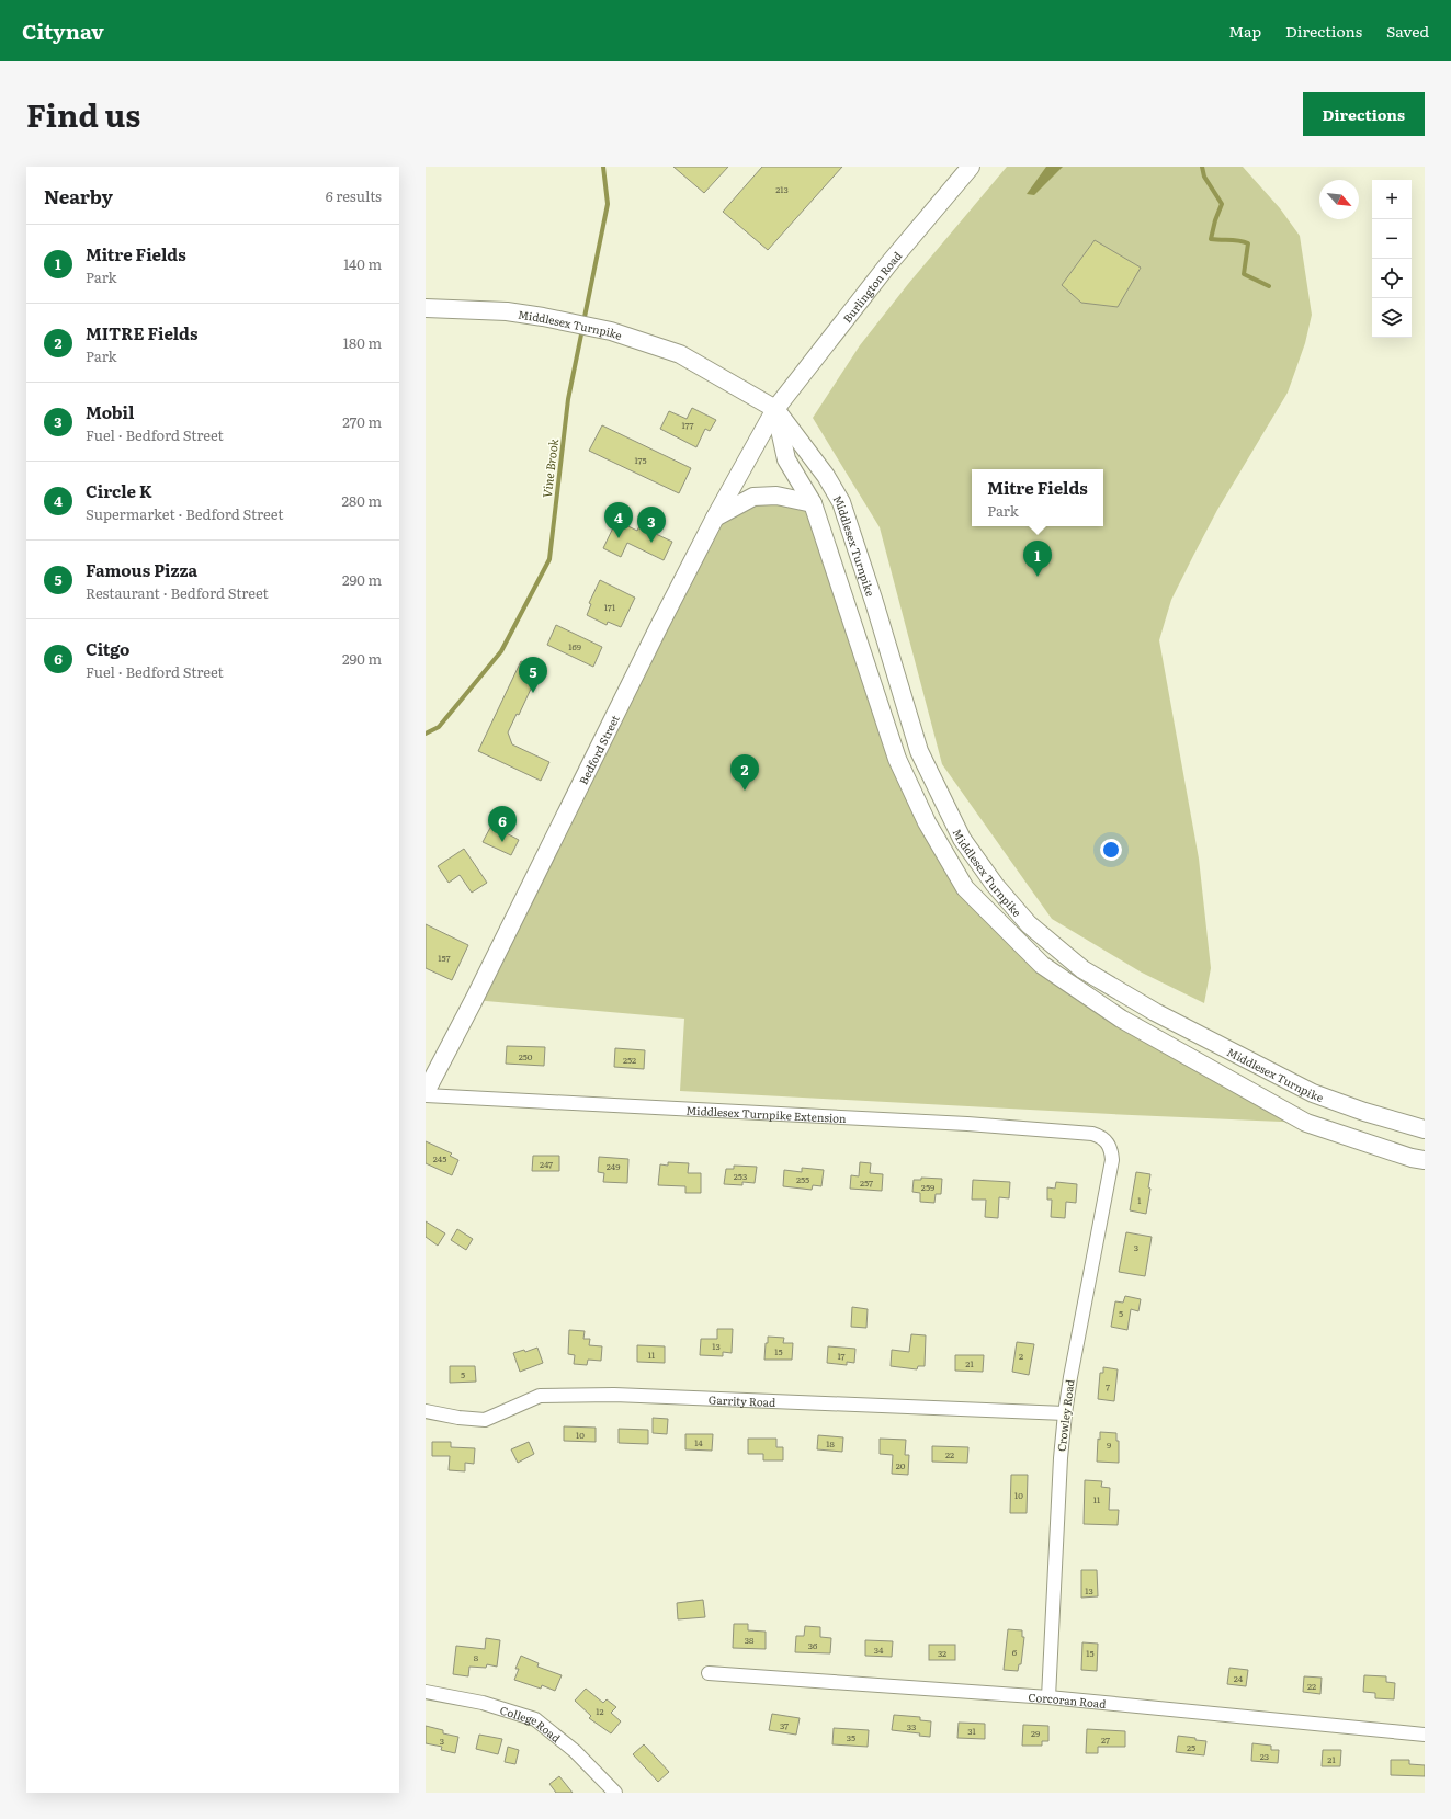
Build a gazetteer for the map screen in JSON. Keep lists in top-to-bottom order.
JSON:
{
  "streets": {
    "main road": ["Burlington Road", "Middlesex Turnpike", "Bedford Street"],
    "street": [
      "Middlesex Turnpike Extension",
      "Garrity Road",
      "Crowley Road",
      "Corcoran Road",
      "College Road"
    ]
  },
  "crossings": [
    ["Burlington Road", "Middlesex Turnpike"],
    ["Burlington Road", "Bedford Street"],
    ["Middlesex Turnpike", "Bedford Street"],
    ["Bedford Street", "Middlesex Turnpike Extension"],
    ["Middlesex Turnpike Extension", "Crowley Road"],
    ["Garrity Road", "Crowley Road"],
    ["Crowley Road", "Corcoran Road"]
  ],
  "water": ["Vine Brook"],
  "house_numbers": [
    "213",
    "177",
    "175",
    "171",
    "169",
    "157",
    "250",
    "252",
    "245",
    "247",
    "249",
    "253",
    "255",
    "257",
    "259",
    "1",
    "3",
    "5",
    "13",
    "15",
    "11",
    "17",
    "2",
    "21",
    "5",
    "7",
    "10",
    "14",
    "18",
    "9",
    "22",
    "20",
    "10",
    "11",
    "13",
    "38",
    "36",
    "34",
    "6",
    "32",
    "15",
    "8",
    "24",
    "22",
    "12",
    "37",
    "33",
    "31",
    "29",
    "35",
    "27",
    "3",
    "25",
    "23",
    "21"
  ],
  "north": "bottom right",
  "page": {
    "header": "Citynav",
    "nav": ["Map", "Directions", "Saved"],
    "title": "Find us",
    "buttons": "Directions",
    "heading": ["Nearby", "6 results"],
    "map_buttons": ["+", "−"],
    "list": [
      {
        "mark": "1",
        "name": "Mitre Fields",
        "note": "Park",
        "value": "140 m"
      },
      {
        "mark": "2",
        "name": "MITRE Fields",
        "note": "Park",
        "value": "180 m"
      },
      {
        "mark": "3",
        "name": "Mobil",
        "note": "Fuel · Bedford Street",
        "value": "270 m"
      },
      {
        "mark": "4",
        "name": "Circle K",
        "note": "Supermarket · Bedford Street",
        "value": "280 m"
      },
      {
        "mark": "5",
        "name": "Famous Pizza",
        "note": "Restaurant · Bedford Street",
        "value": "290 m"
      },
      {
        "mark": "6",
        "name": "Citgo",
        "note": "Fuel · Bedford Street",
        "value": "290 m"
      }
    ],
    "popup": ["Mitre Fields", "Park"],
    "pins": [
      "4",
      "3",
      "1",
      "5",
      "2",
      "6"
    ]
  }
}
